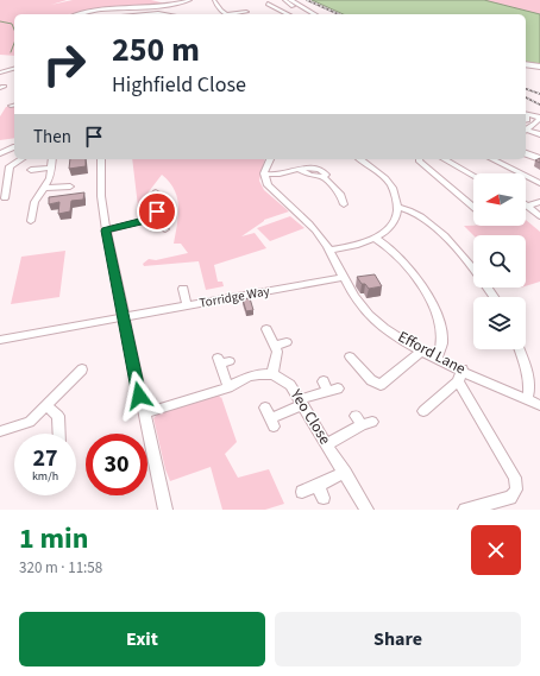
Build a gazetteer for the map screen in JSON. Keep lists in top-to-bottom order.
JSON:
{
  "streets": {
    "street": ["Torridge Way", "Efford Lane", "Yeo Close"]
  },
  "crossings": [
    ["Torridge Way", "Efford Lane"]
  ],
  "north": "left",
  "page": {
    "turn": ["250 m", "Highfield Close"],
    "then": "Then",
    "speed": "27 km/h",
    "limit": "30",
    "heading": ["1 min", "320 m · 11:58"],
    "buttons": ["Exit", "Share"]
  }
}
